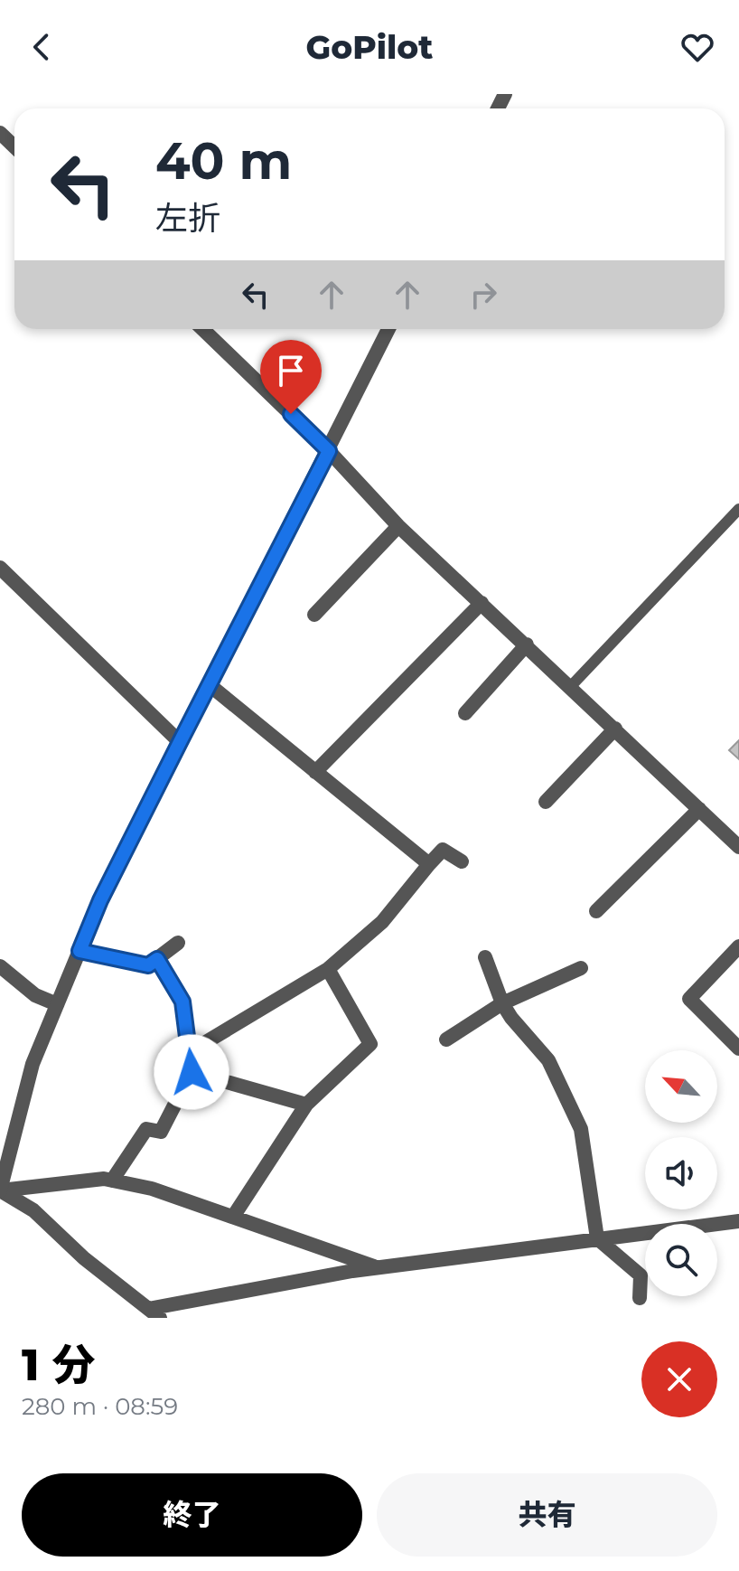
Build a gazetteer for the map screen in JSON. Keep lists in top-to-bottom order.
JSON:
{
  "north": "top left",
  "page": {
    "header": "GoPilot",
    "turn": ["40 m", "左折"],
    "heading": ["1 分", "280 m · 08:59"],
    "buttons": ["終了", "共有"]
  }
}
